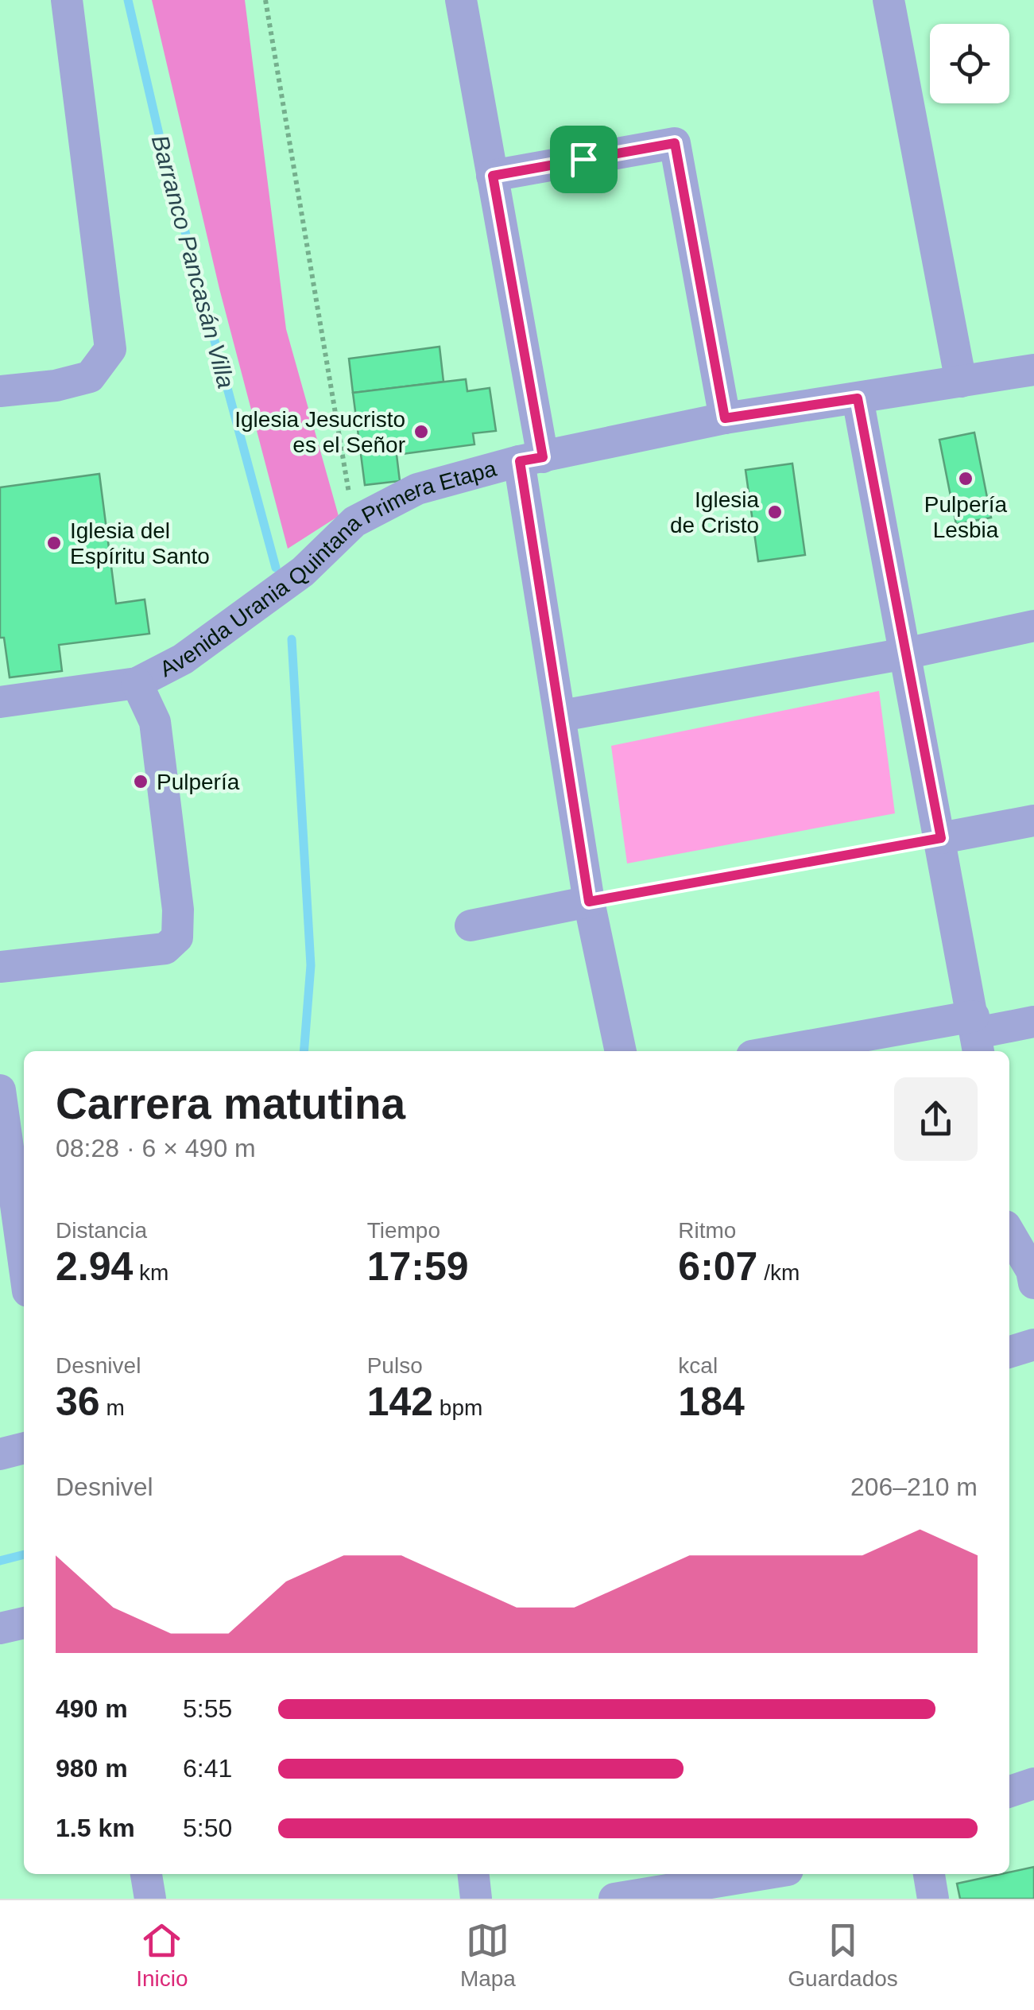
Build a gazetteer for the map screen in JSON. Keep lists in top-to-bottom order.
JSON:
{
  "streets": {
    "street": ["Avenida Urania Quintana Primera Etapa"]
  },
  "water": ["Barranco Pancasán Villa"],
  "places": [
    "Iglesia Jesucristo es el Señor",
    "Pulpería Lesbia",
    "Iglesia de Cristo",
    "Iglesia del Espíritu Santo",
    "Pulpería"
  ],
  "page": {
    "heading": ["Carrera matutina", "08:28 · 6 × 490 m"],
    "stats": [
      ["Distancia", "2.94 km"],
      ["Tiempo", "17:59"],
      ["Ritmo", "6:07 /km"],
      ["Desnivel", "36 m"],
      ["Pulso", "142 bpm"],
      ["kcal", "184"]
    ],
    "chart": ["Desnivel", "206–210 m"],
    "list": [
      {
        "name": "490 m",
        "note": "5:55"
      },
      {
        "name": "980 m",
        "note": "6:41"
      },
      {
        "name": "1.5 km",
        "note": "5:50"
      }
    ],
    "tabs": ["Inicio", "Mapa", "Guardados"]
  }
}
